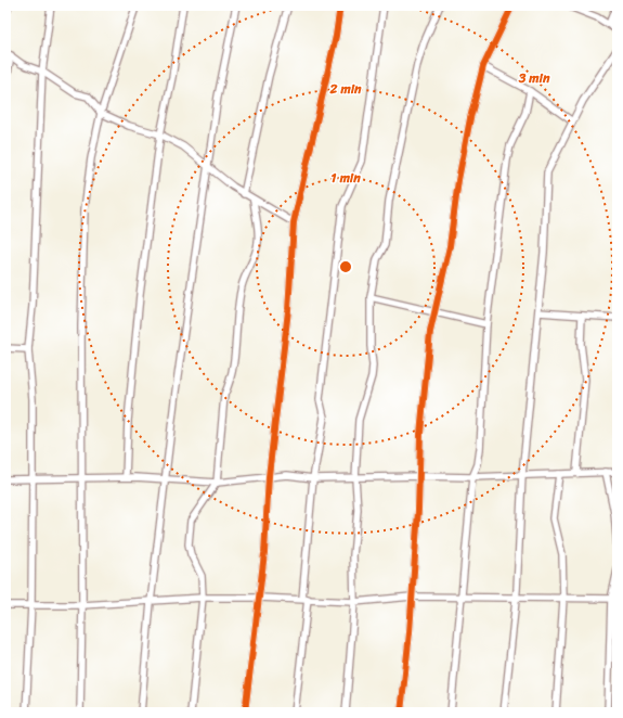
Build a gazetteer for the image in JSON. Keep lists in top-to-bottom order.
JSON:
{
  "rings": ["3 min", "2 min", "1 min"]
}
